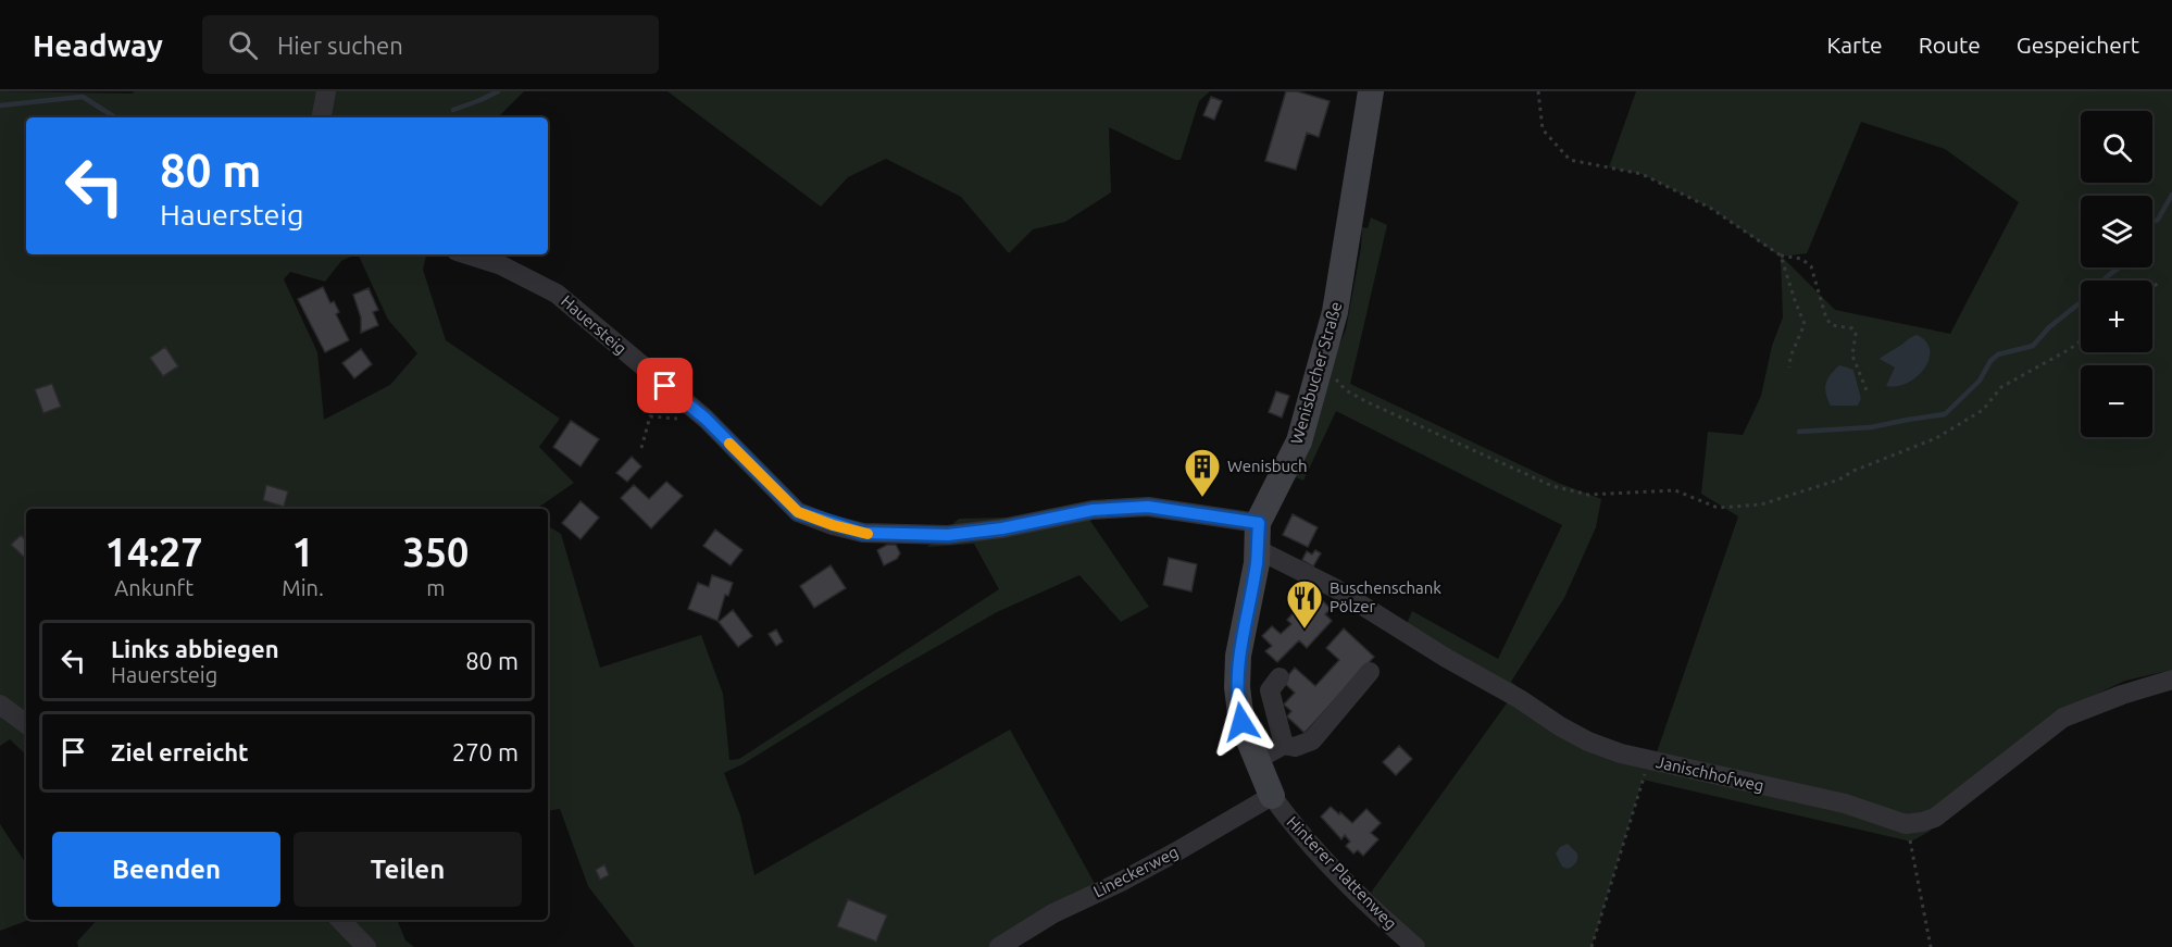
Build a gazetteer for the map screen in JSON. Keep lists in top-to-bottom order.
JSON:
{
  "streets": {
    "street": [
      "Hauersteig",
      "Wenisbucher Straße",
      "Janischhofweg",
      "Lineckerweg",
      "Hinterer Plattenweg"
    ]
  },
  "crossings": [
    ["Hauersteig", "Wenisbucher Straße"],
    ["Wenisbucher Straße", "Janischhofweg"],
    ["Wenisbucher Straße", "Lineckerweg"],
    ["Wenisbucher Straße", "Hinterer Plattenweg"],
    ["Lineckerweg", "Hinterer Plattenweg"]
  ],
  "places": {
    "building": ["Wenisbuch"],
    "restaurant": ["Buschenschank Pölzer"]
  },
  "page": {
    "header": "Headway",
    "search": "Hier suchen",
    "nav": ["Karte", "Route", "Gespeichert"],
    "map_buttons": ["+", "−"],
    "turn": ["80 m", "Hauersteig"],
    "eta": [
      "14:27",
      "Ankunft",
      "1",
      "Min.",
      "350",
      "m"
    ],
    "list": [
      {
        "name": "Links abbiegen",
        "note": "Hauersteig",
        "value": "80 m"
      },
      {
        "name": "Ziel erreicht",
        "value": "270 m"
      }
    ],
    "buttons": ["Beenden", "Teilen"]
  }
}
